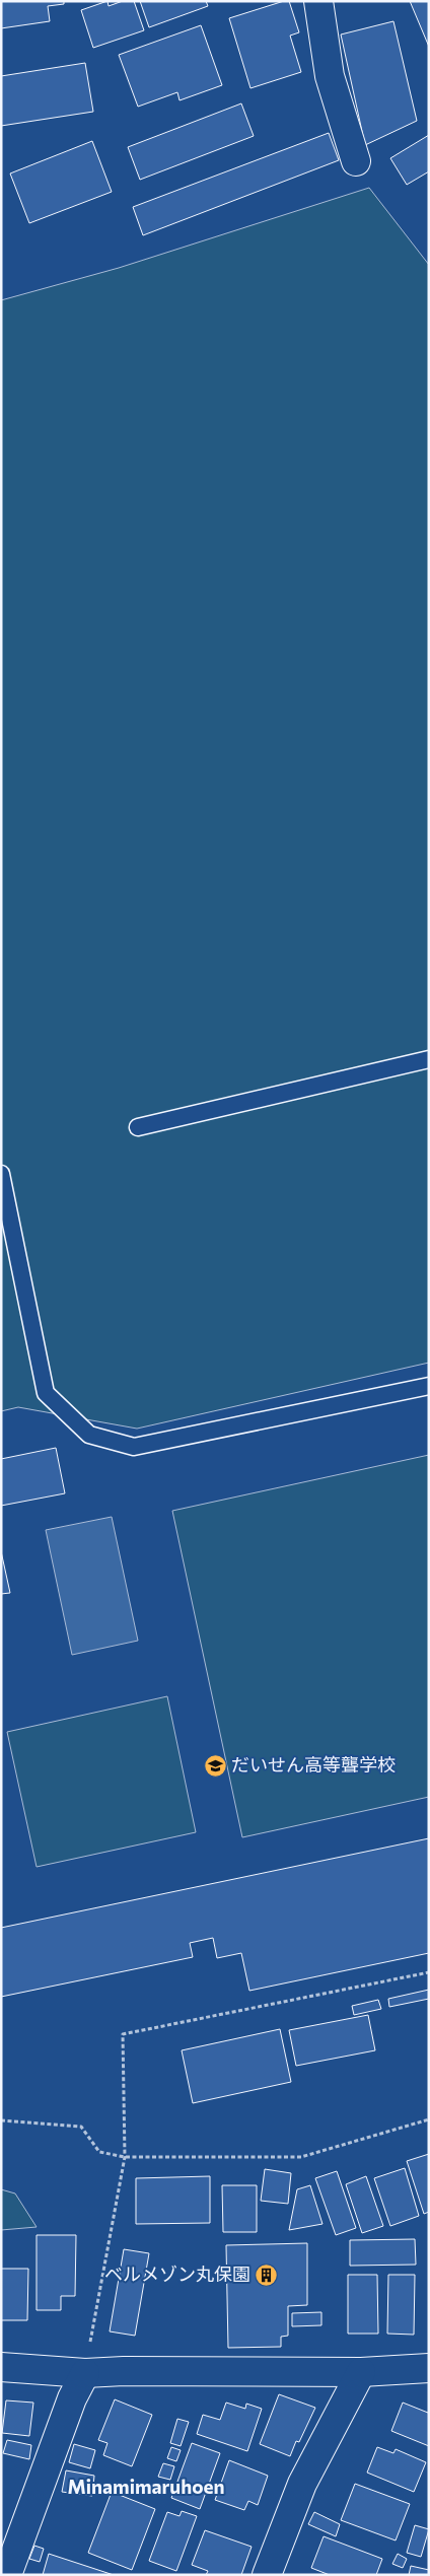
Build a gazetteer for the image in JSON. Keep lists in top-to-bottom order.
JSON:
{
  "districts": ["Minamimaruhoen"],
  "places": {
    "school or university": ["だいせん高等聾学校"],
    "building": ["ベルメゾン丸保園"]
  }
}
